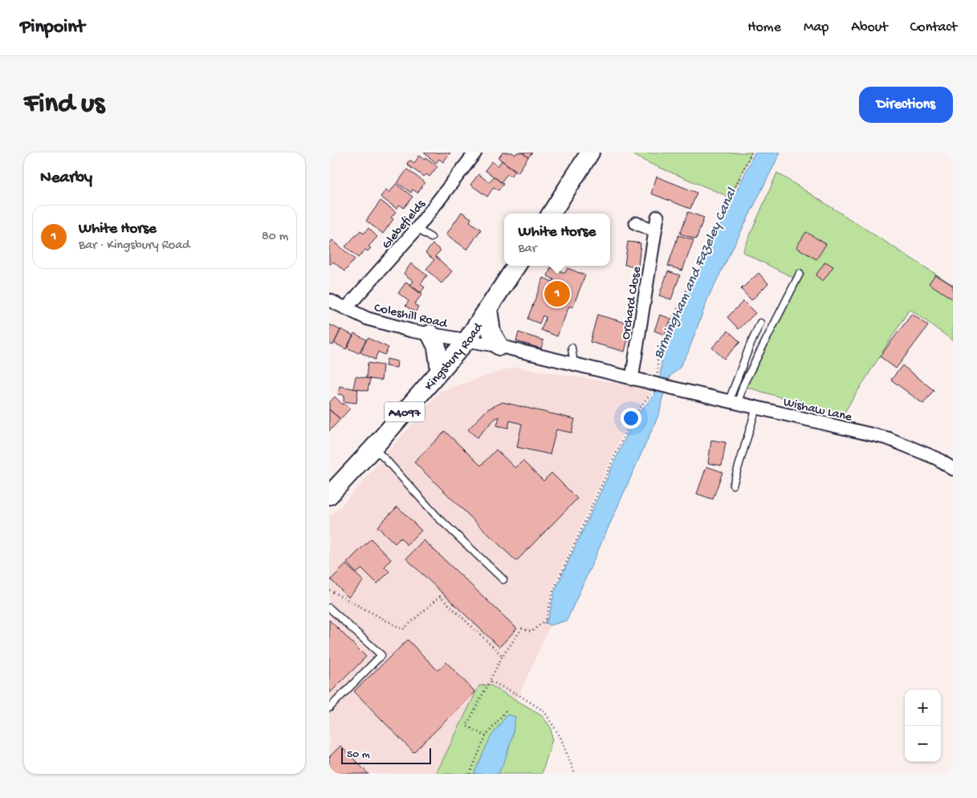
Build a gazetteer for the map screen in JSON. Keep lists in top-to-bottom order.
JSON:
{
  "streets": {
    "main road": ["Kingsbury Road", "A4097"],
    "street": [
      "Glebefields",
      "Orchard Close",
      "Coleshill Road",
      "Wishaw Lane"
    ]
  },
  "crossings": [
    ["Glebefields", "Coleshill Road"],
    ["Orchard Close", "Wishaw Lane"],
    ["Coleshill Road", "Kingsbury Road"]
  ],
  "water": ["Birmingham and Fazeley Canal"],
  "scale_bar": "50 m",
  "page": {
    "header": "Pinpoint",
    "nav": [
      "Home",
      "Map",
      "About",
      "Contact"
    ],
    "buttons": "Directions",
    "title": "Find us",
    "heading": "Nearby",
    "list": [
      {
        "mark": "1",
        "name": "White Horse",
        "note": "Bar · Kingsbury Road",
        "value": "80 m"
      }
    ],
    "popup": ["White Horse", "Bar"],
    "pins": "1",
    "map_buttons": ["+", "−"],
    "scale": "50 m"
  }
}
